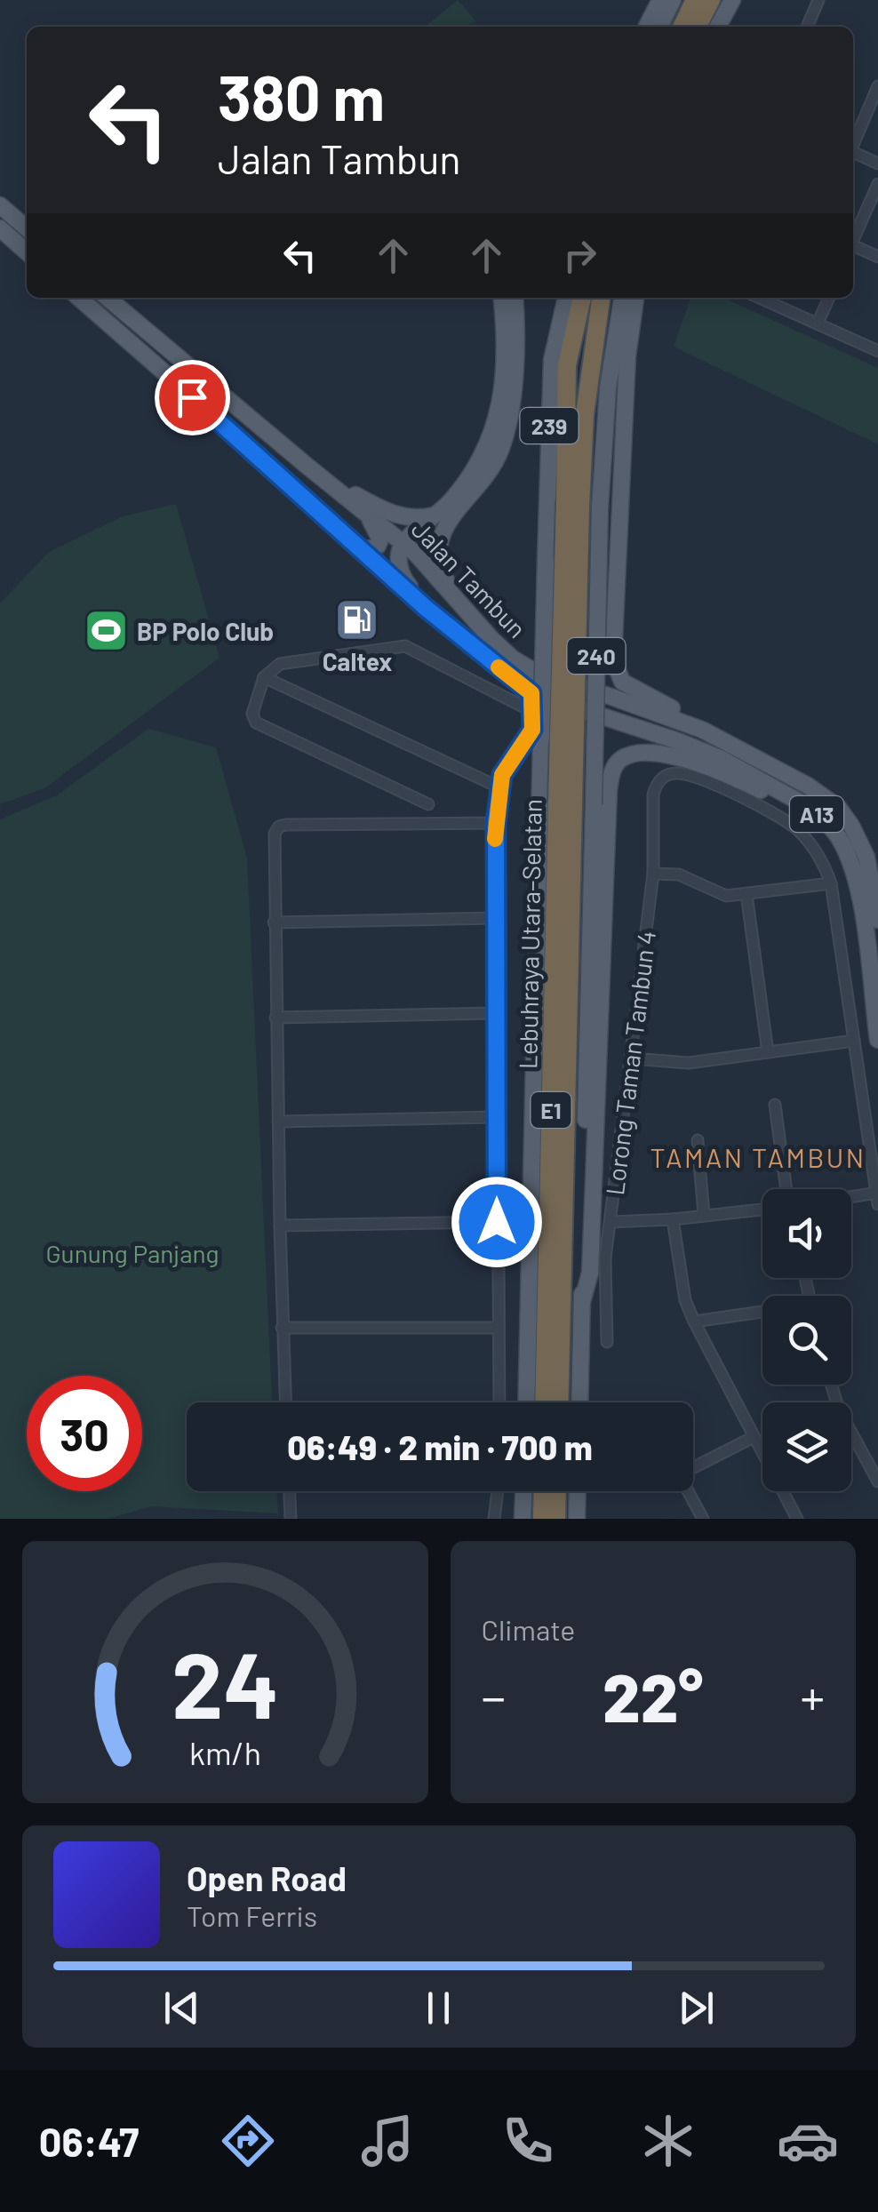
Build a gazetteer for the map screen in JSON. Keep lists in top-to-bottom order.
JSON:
{
  "streets": {
    "highway": ["Lebuhraya Utara–Selatan", "E1"],
    "main road": [
      "239",
      "Jalan Tambun",
      "240",
      "A13"
    ],
    "street": ["Lorong Taman Tambun 4"]
  },
  "districts": ["TAMAN TAMBUN"],
  "parks": ["Gunung Panjang"],
  "places": {
    "fuel station": ["Caltex"],
    "sports": ["BP Polo Club"]
  },
  "page": {
    "turn": ["380 m", "Jalan Tambun"],
    "limit": "30",
    "trip": "06:49 · 2 min · 700 m",
    "tile": "Climate",
    "heat": ["−", "22°", "+"],
    "song": ["Open Road", "Tom Ferris"],
    "tabs": "06:47",
    "gauge": ["24", "km/h"]
  }
}
